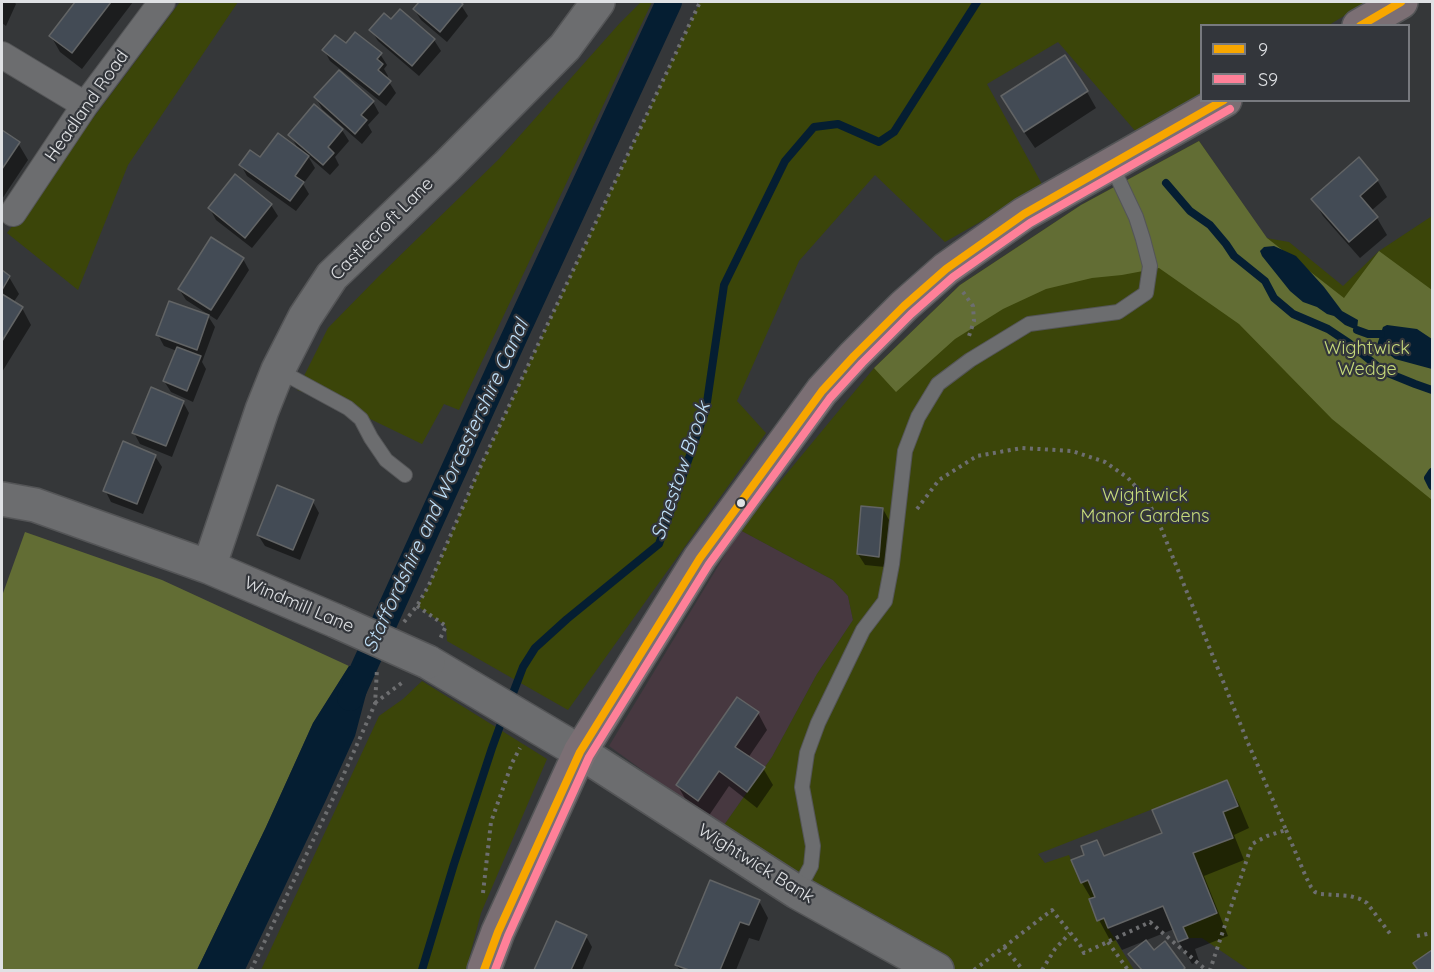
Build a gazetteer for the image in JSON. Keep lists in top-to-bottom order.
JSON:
{
  "streets": {
    "street": [
      "Headland Road",
      "Castlecroft Lane",
      "Windmill Lane",
      "Wightwick Bank"
    ]
  },
  "crossings": [
    ["Castlecroft Lane", "Windmill Lane"],
    ["Windmill Lane", "Wightwick Bank"]
  ],
  "water": ["Smestow Brook", "Staffordshire and Worcestershire Canal"],
  "parks": ["Wightwick Wedge", "Wightwick Manor Gardens"],
  "lines": ["transit line 9", "transit line S9"],
  "legend": ["9", "S9"]
}
